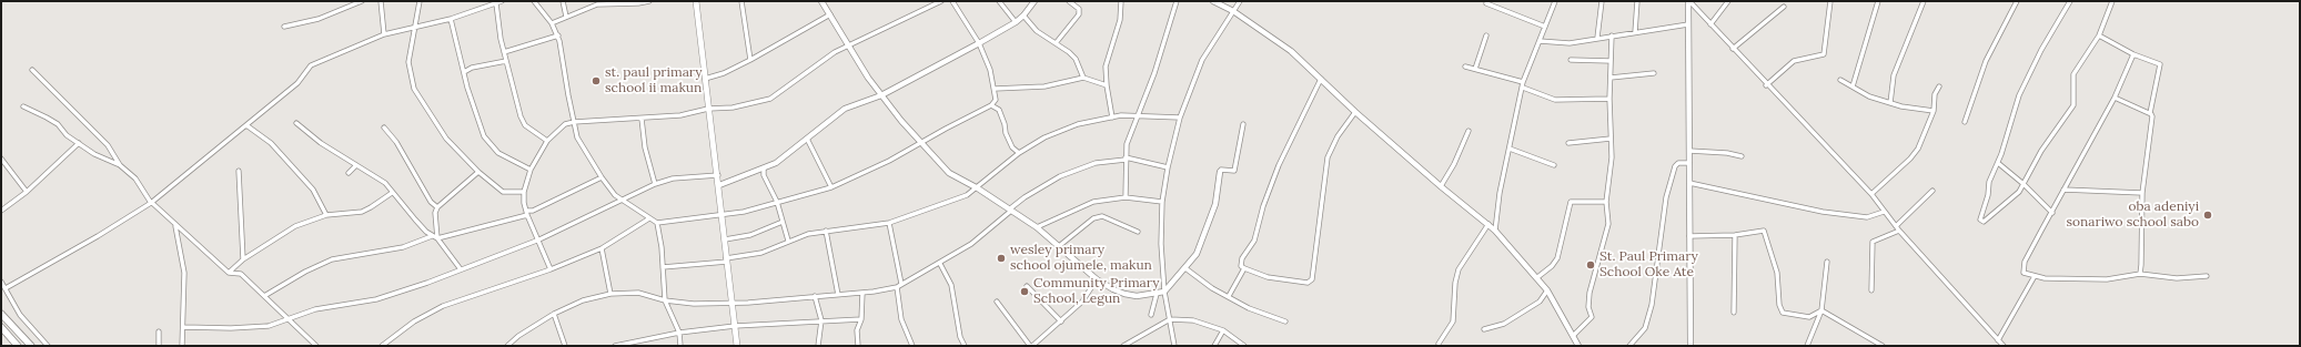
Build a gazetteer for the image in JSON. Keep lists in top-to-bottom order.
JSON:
{
  "places": [
    "st. paul primary school ii makun",
    "oba adeniyi sonariwo school sabo",
    "wesley primary school ojumele, makun",
    "St. Paul Primary School Oke Ate",
    "Community Primary School, Legun"
  ]
}
